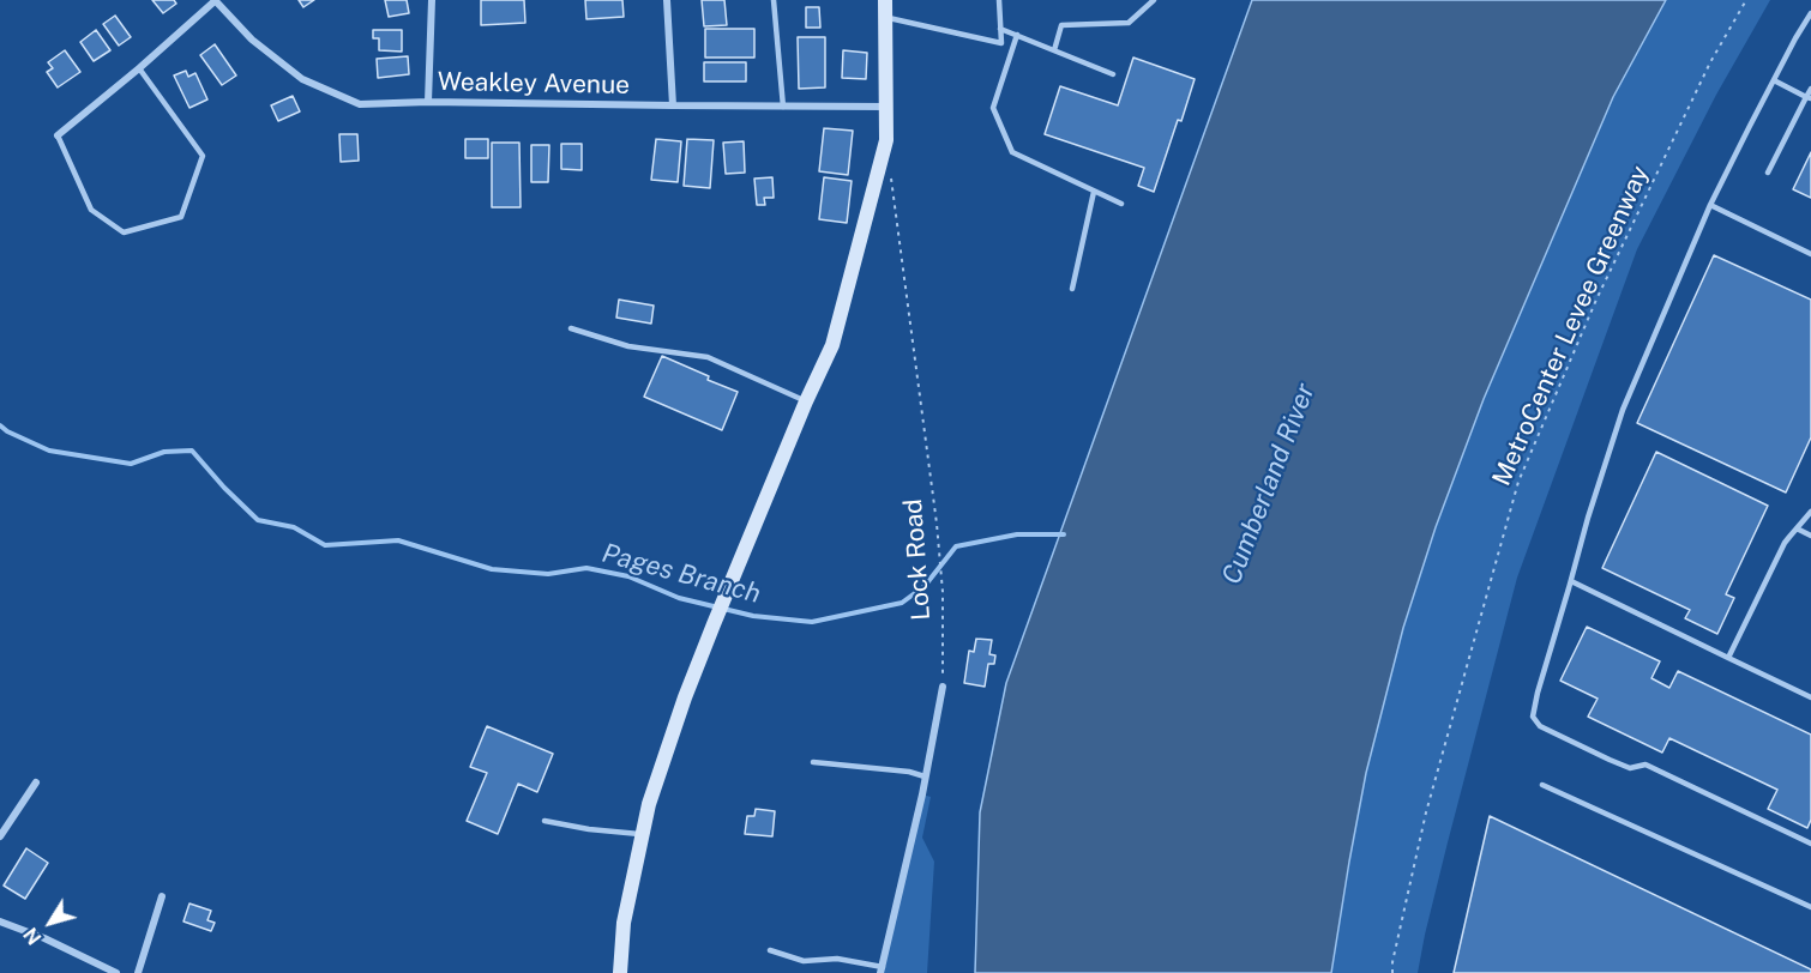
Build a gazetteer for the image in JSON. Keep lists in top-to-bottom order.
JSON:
{
  "streets": {
    "street": ["Weakley Avenue"],
    "path": ["MetroCenter Levee Greenway", "Lock Road"]
  },
  "water": ["Cumberland River", "Pages Branch"],
  "north": "bottom left"
}
